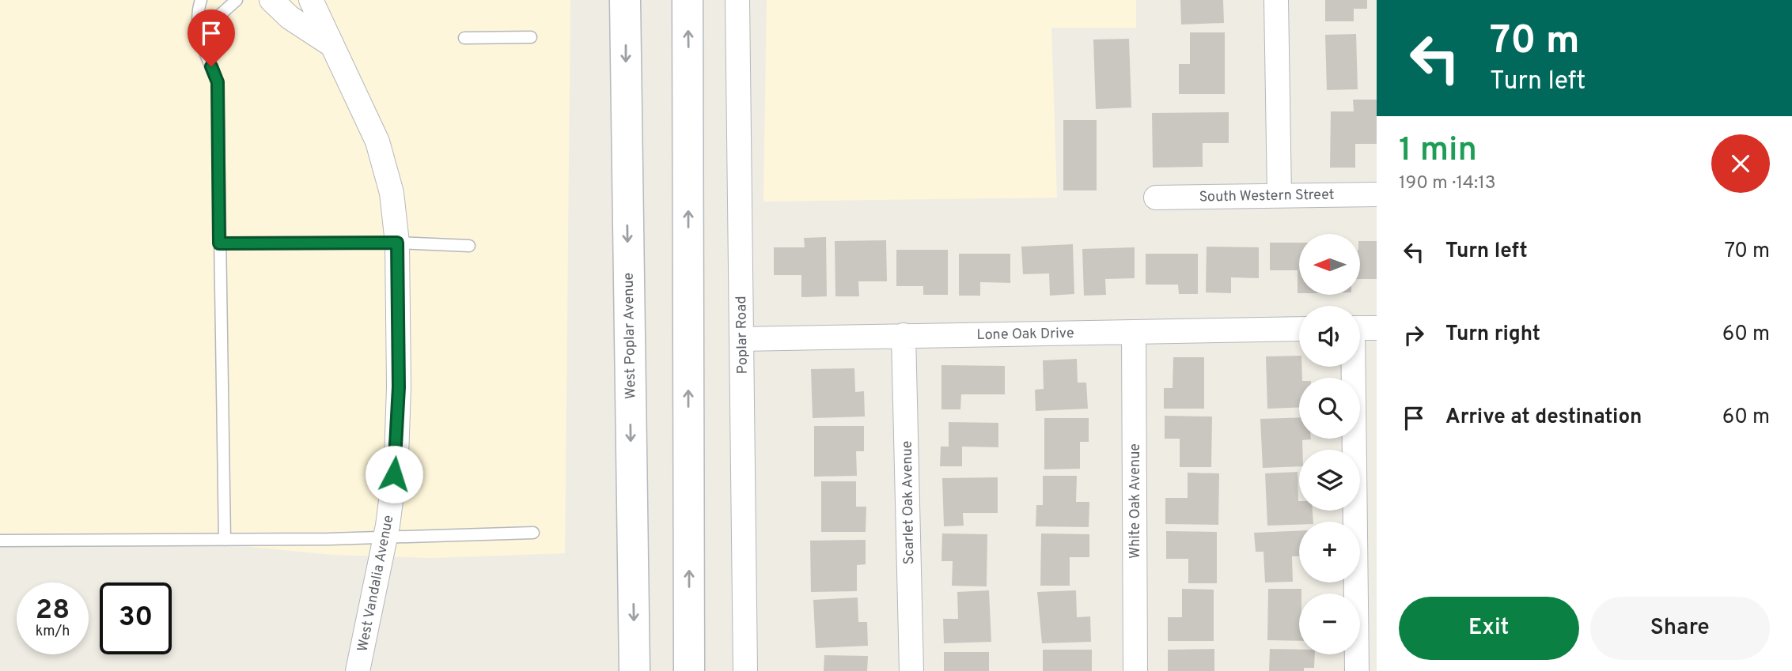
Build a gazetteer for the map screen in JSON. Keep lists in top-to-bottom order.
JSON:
{
  "streets": {
    "main road": ["West Poplar Avenue"],
    "street": [
      "South Western Street",
      "Lone Oak Drive",
      "Poplar Road",
      "White Oak Avenue",
      "Scarlet Oak Avenue",
      "West Vandalia Avenue"
    ]
  },
  "crossings": [
    ["Lone Oak Drive", "Poplar Road"],
    ["Lone Oak Drive", "White Oak Avenue"],
    ["Lone Oak Drive", "Scarlet Oak Avenue"]
  ],
  "north": "left",
  "page": {
    "turn": ["70 m", "Turn left"],
    "heading": ["1 min", "190 m · 14:13"],
    "list": [
      {
        "name": "Turn left",
        "value": "70 m"
      },
      {
        "name": "Turn right",
        "value": "60 m"
      },
      {
        "name": "Arrive at destination",
        "value": "60 m"
      }
    ],
    "map_buttons": ["+", "−"],
    "speed": "28 km/h",
    "limit": "30",
    "buttons": ["Exit", "Share"]
  }
}
